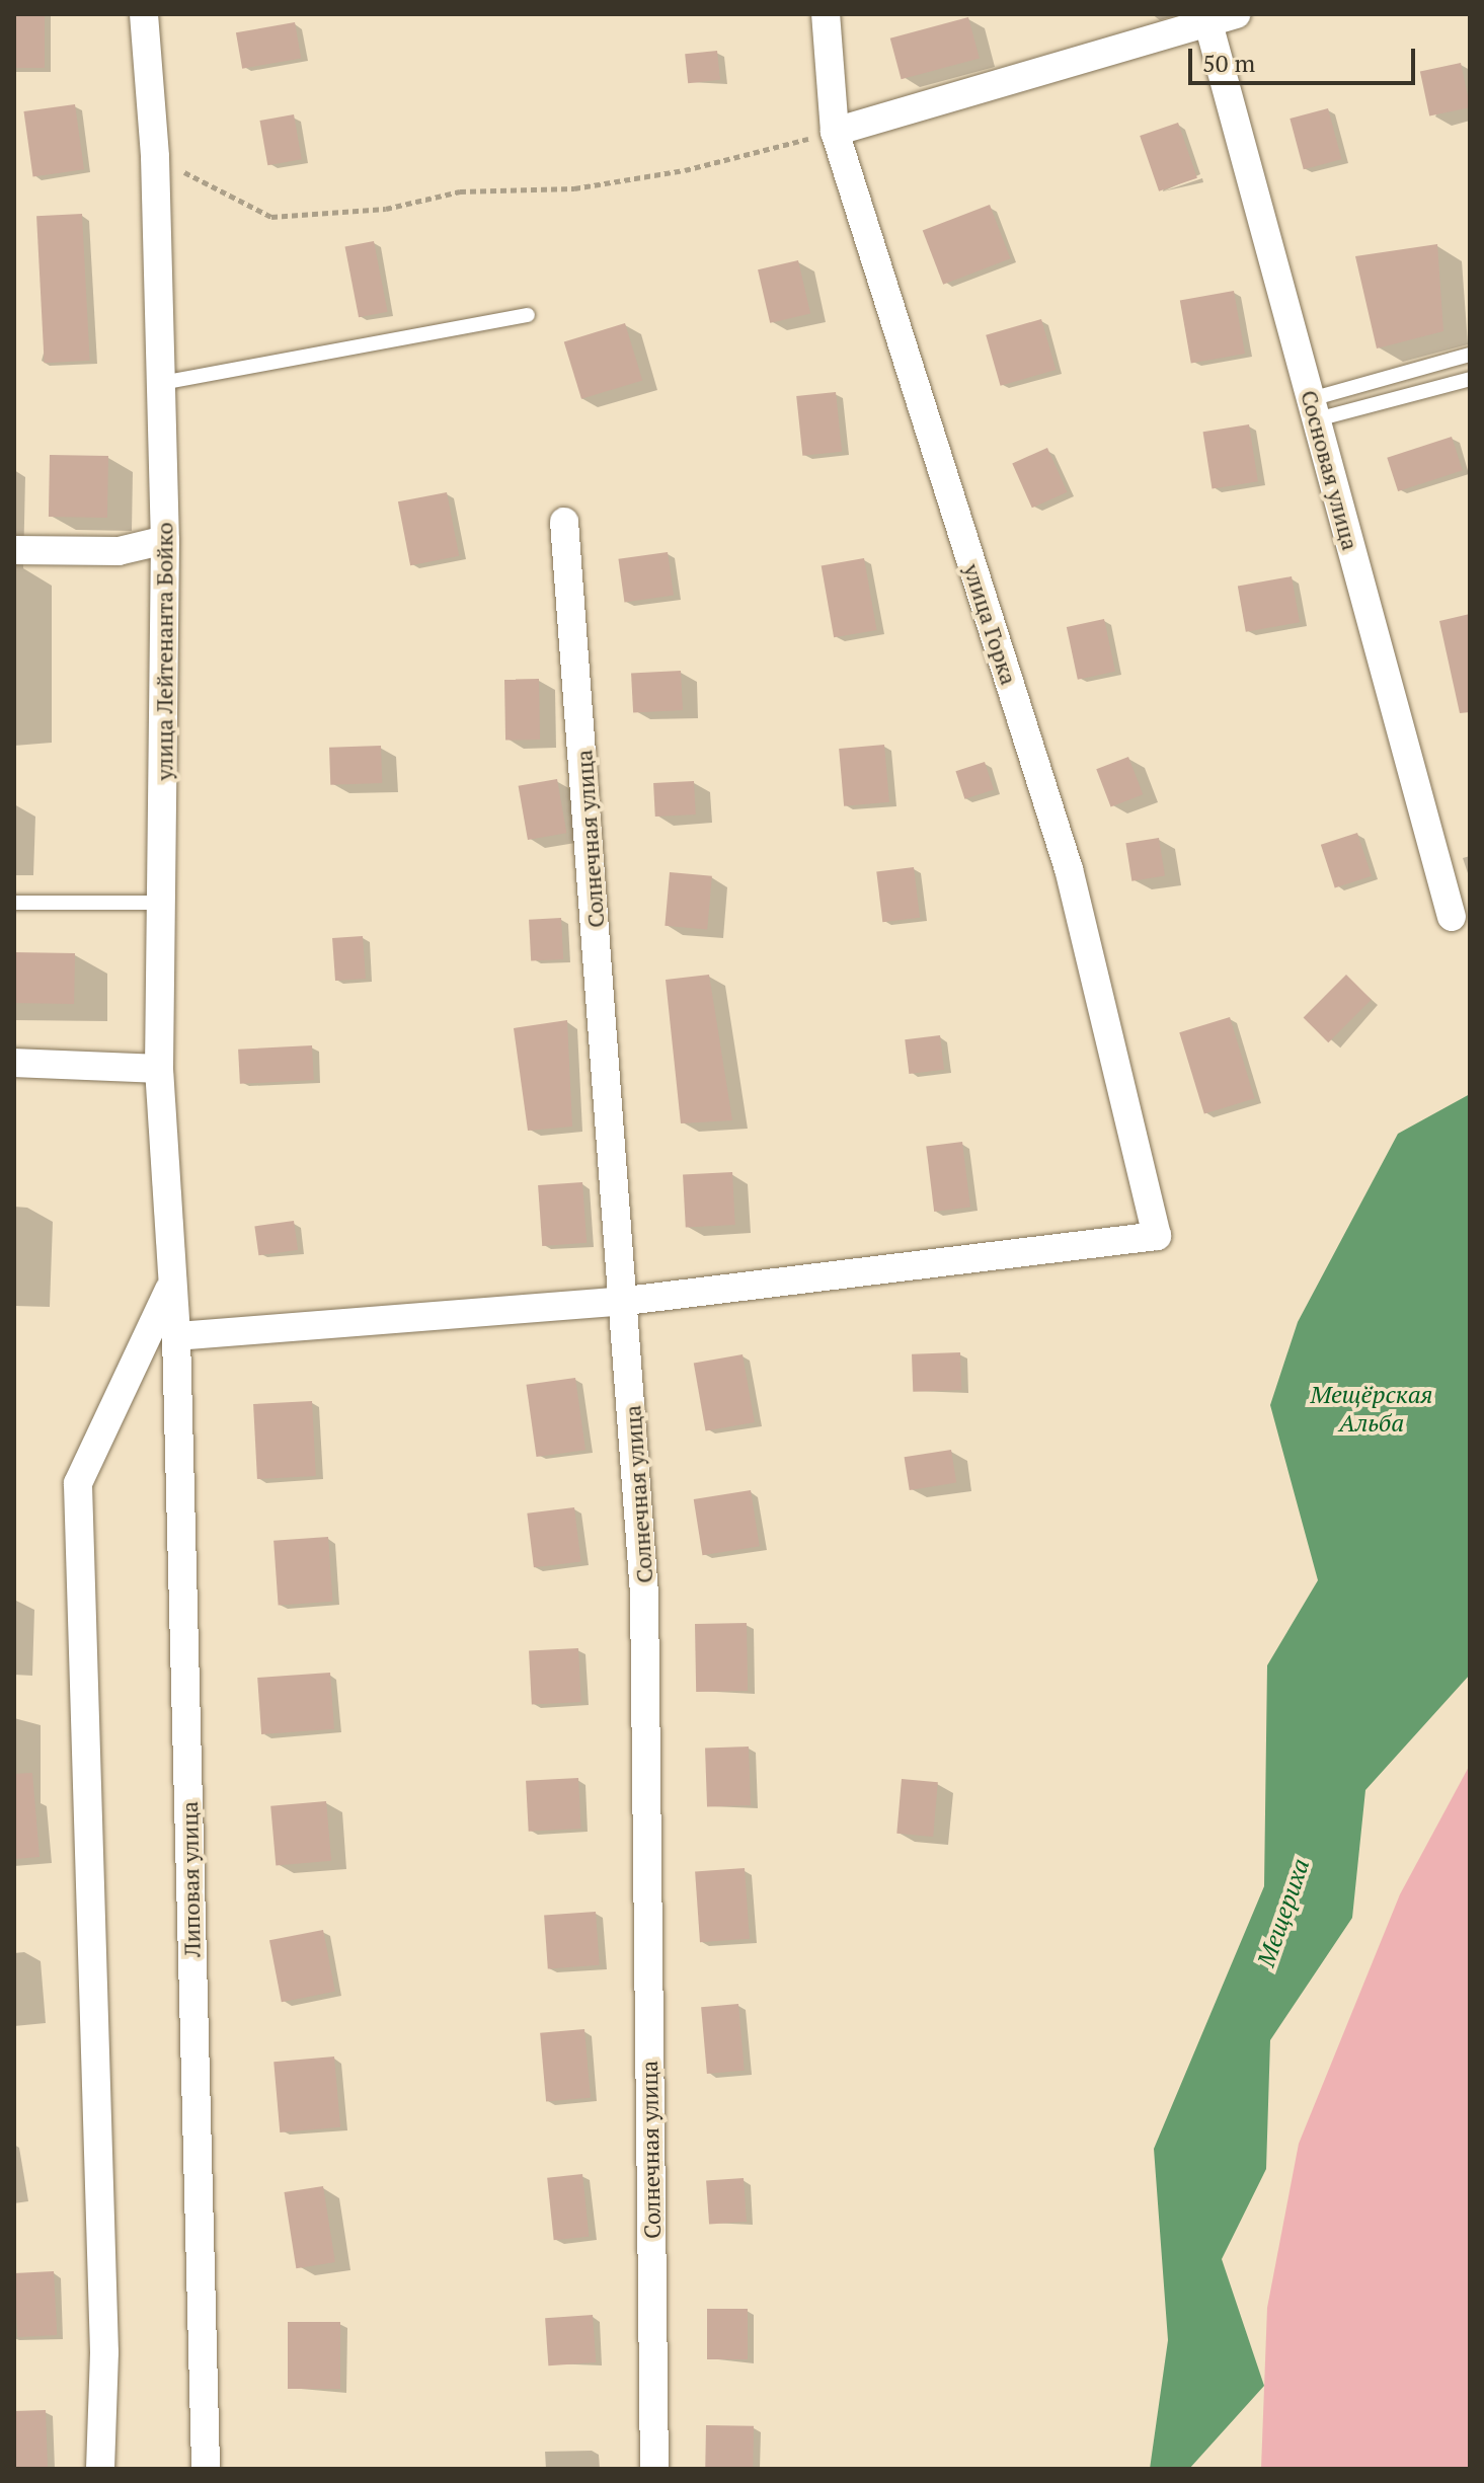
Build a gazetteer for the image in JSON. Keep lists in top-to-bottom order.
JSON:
{
  "streets": {
    "street": [
      "Сосновая улица",
      "улица Горка",
      "улица Лейтенанта Бойко",
      "Солнечная улица",
      "Липовая улица"
    ]
  },
  "crossings": [
    ["улица Горка", "Солнечная улица"],
    ["улица Лейтенанта Бойко", "Липовая улица"]
  ],
  "water": ["Мещёрская Альба", "Мещериха"],
  "scale_bar": "50 m"
}
